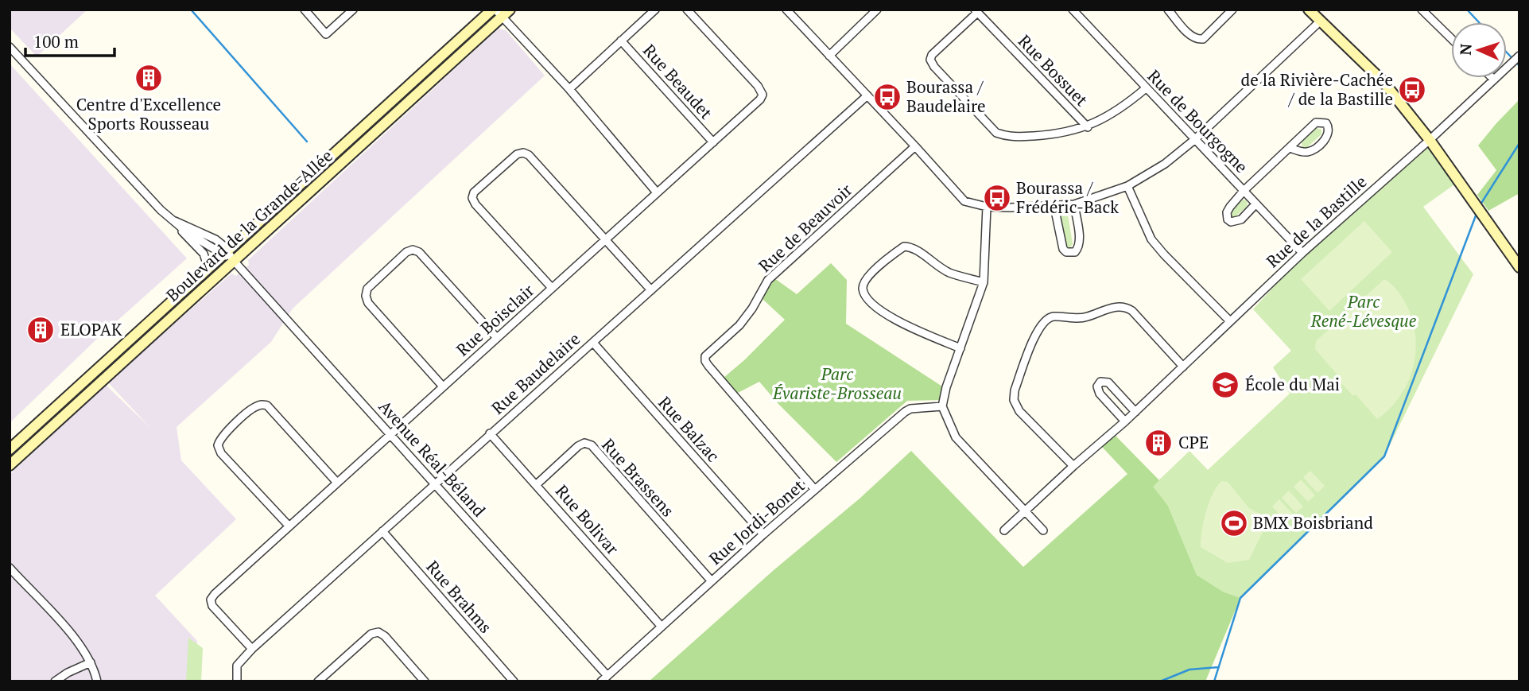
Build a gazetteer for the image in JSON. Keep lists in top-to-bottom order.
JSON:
{
  "streets": {
    "street": [
      "Rue Bossuet",
      "Rue Beaudet",
      "Rue de Bourgogne",
      "Rue de la Bastille",
      "Boulevard de la Grande-Allée",
      "Rue de Beauvoir",
      "Rue Boisclair",
      "Rue Baudelaire",
      "Rue Balzac",
      "Avenue Réal-Béland",
      "Rue Brassens",
      "Rue Bolivar",
      "Rue Jordi-Bonet",
      "Rue Brahms"
    ]
  },
  "crossings": [
    ["Rue Beaudet", "Rue Boisclair"],
    ["Rue de Bourgogne", "Rue de la Bastille"],
    ["Boulevard de la Grande-Allée", "Avenue Réal-Béland"],
    ["Rue de Beauvoir", "Rue Jordi-Bonet"],
    ["Rue Boisclair", "Rue Baudelaire"],
    ["Rue Boisclair", "Avenue Réal-Béland"],
    ["Rue Baudelaire", "Rue Balzac"],
    ["Rue Baudelaire", "Avenue Réal-Béland"],
    ["Rue Baudelaire", "Rue Bolivar"],
    ["Rue Baudelaire", "Rue Brahms"],
    ["Rue Balzac", "Rue Jordi-Bonet"],
    ["Avenue Réal-Béland", "Rue Jordi-Bonet"],
    ["Rue Brassens", "Rue Bolivar"],
    ["Rue Brassens", "Rue Jordi-Bonet"],
    ["Rue Bolivar", "Rue Jordi-Bonet"]
  ],
  "parks": ["Parc René-Lévesque", "Parc Évariste-Brosseau"],
  "places": {
    "building": ["Centre d'Excellence Sports Rousseau", "ELOPAK", "CPE"],
    "bus stop": ["de la Rivière-Cachée / de la Bastille", "Bourassa / Baudelaire", "Bourassa / Frédéric-Back"],
    "school or university": ["École du Mai"],
    "sports": ["BMX Boisbriand"]
  },
  "scale_bar": "100 m",
  "north": "left"
}
